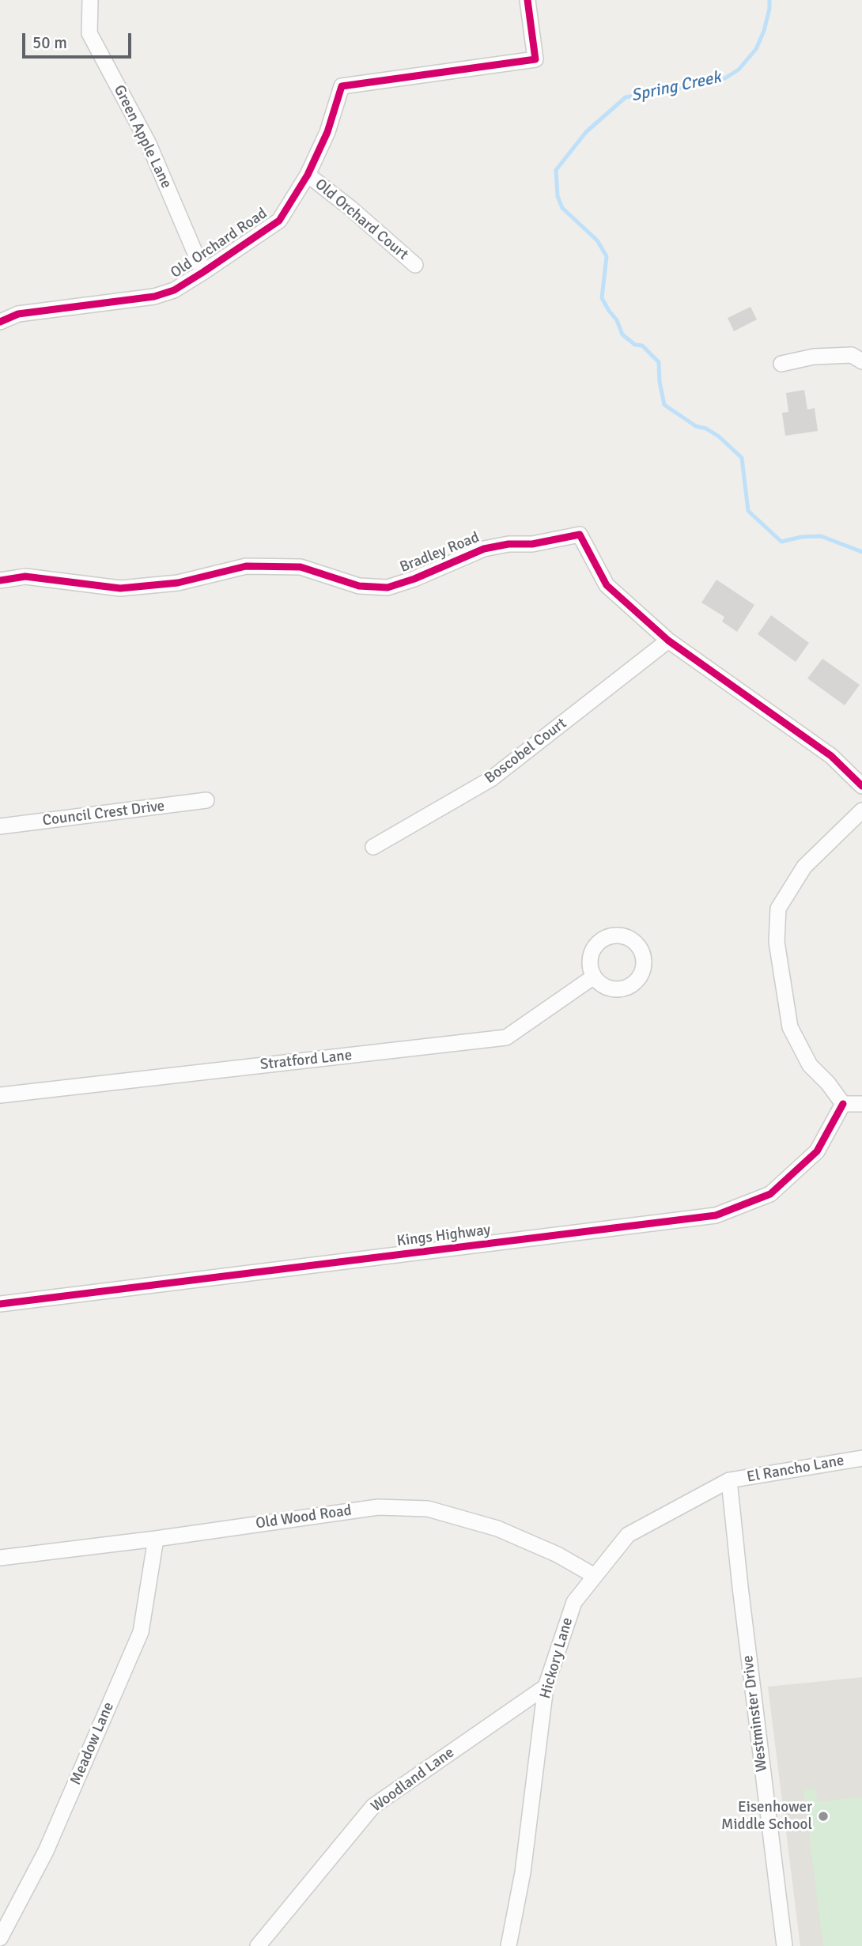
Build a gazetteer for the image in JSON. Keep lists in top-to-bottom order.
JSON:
{
  "streets": {
    "street": [
      "Green Apple Lane",
      "Old Orchard Court",
      "Old Orchard Road",
      "Bradley Road",
      "Boscobel Court",
      "Council Crest Drive",
      "Stratford Lane",
      "Kings Highway",
      "El Rancho Lane",
      "Old Wood Road",
      "Hickory Lane",
      "Westminster Drive",
      "Meadow Lane",
      "Woodland Lane"
    ]
  },
  "crossings": [
    ["Green Apple Lane", "Old Orchard Road"],
    ["Old Orchard Court", "Old Orchard Road"],
    ["Bradley Road", "Boscobel Court"],
    ["El Rancho Lane", "Hickory Lane"],
    ["El Rancho Lane", "Westminster Drive"],
    ["Old Wood Road", "Hickory Lane"],
    ["Old Wood Road", "Meadow Lane"],
    ["Hickory Lane", "Westminster Drive"],
    ["Hickory Lane", "Woodland Lane"]
  ],
  "water": ["Spring Creek"],
  "places": ["Eisenhower Middle School"],
  "scale_bar": "50 m"
}
